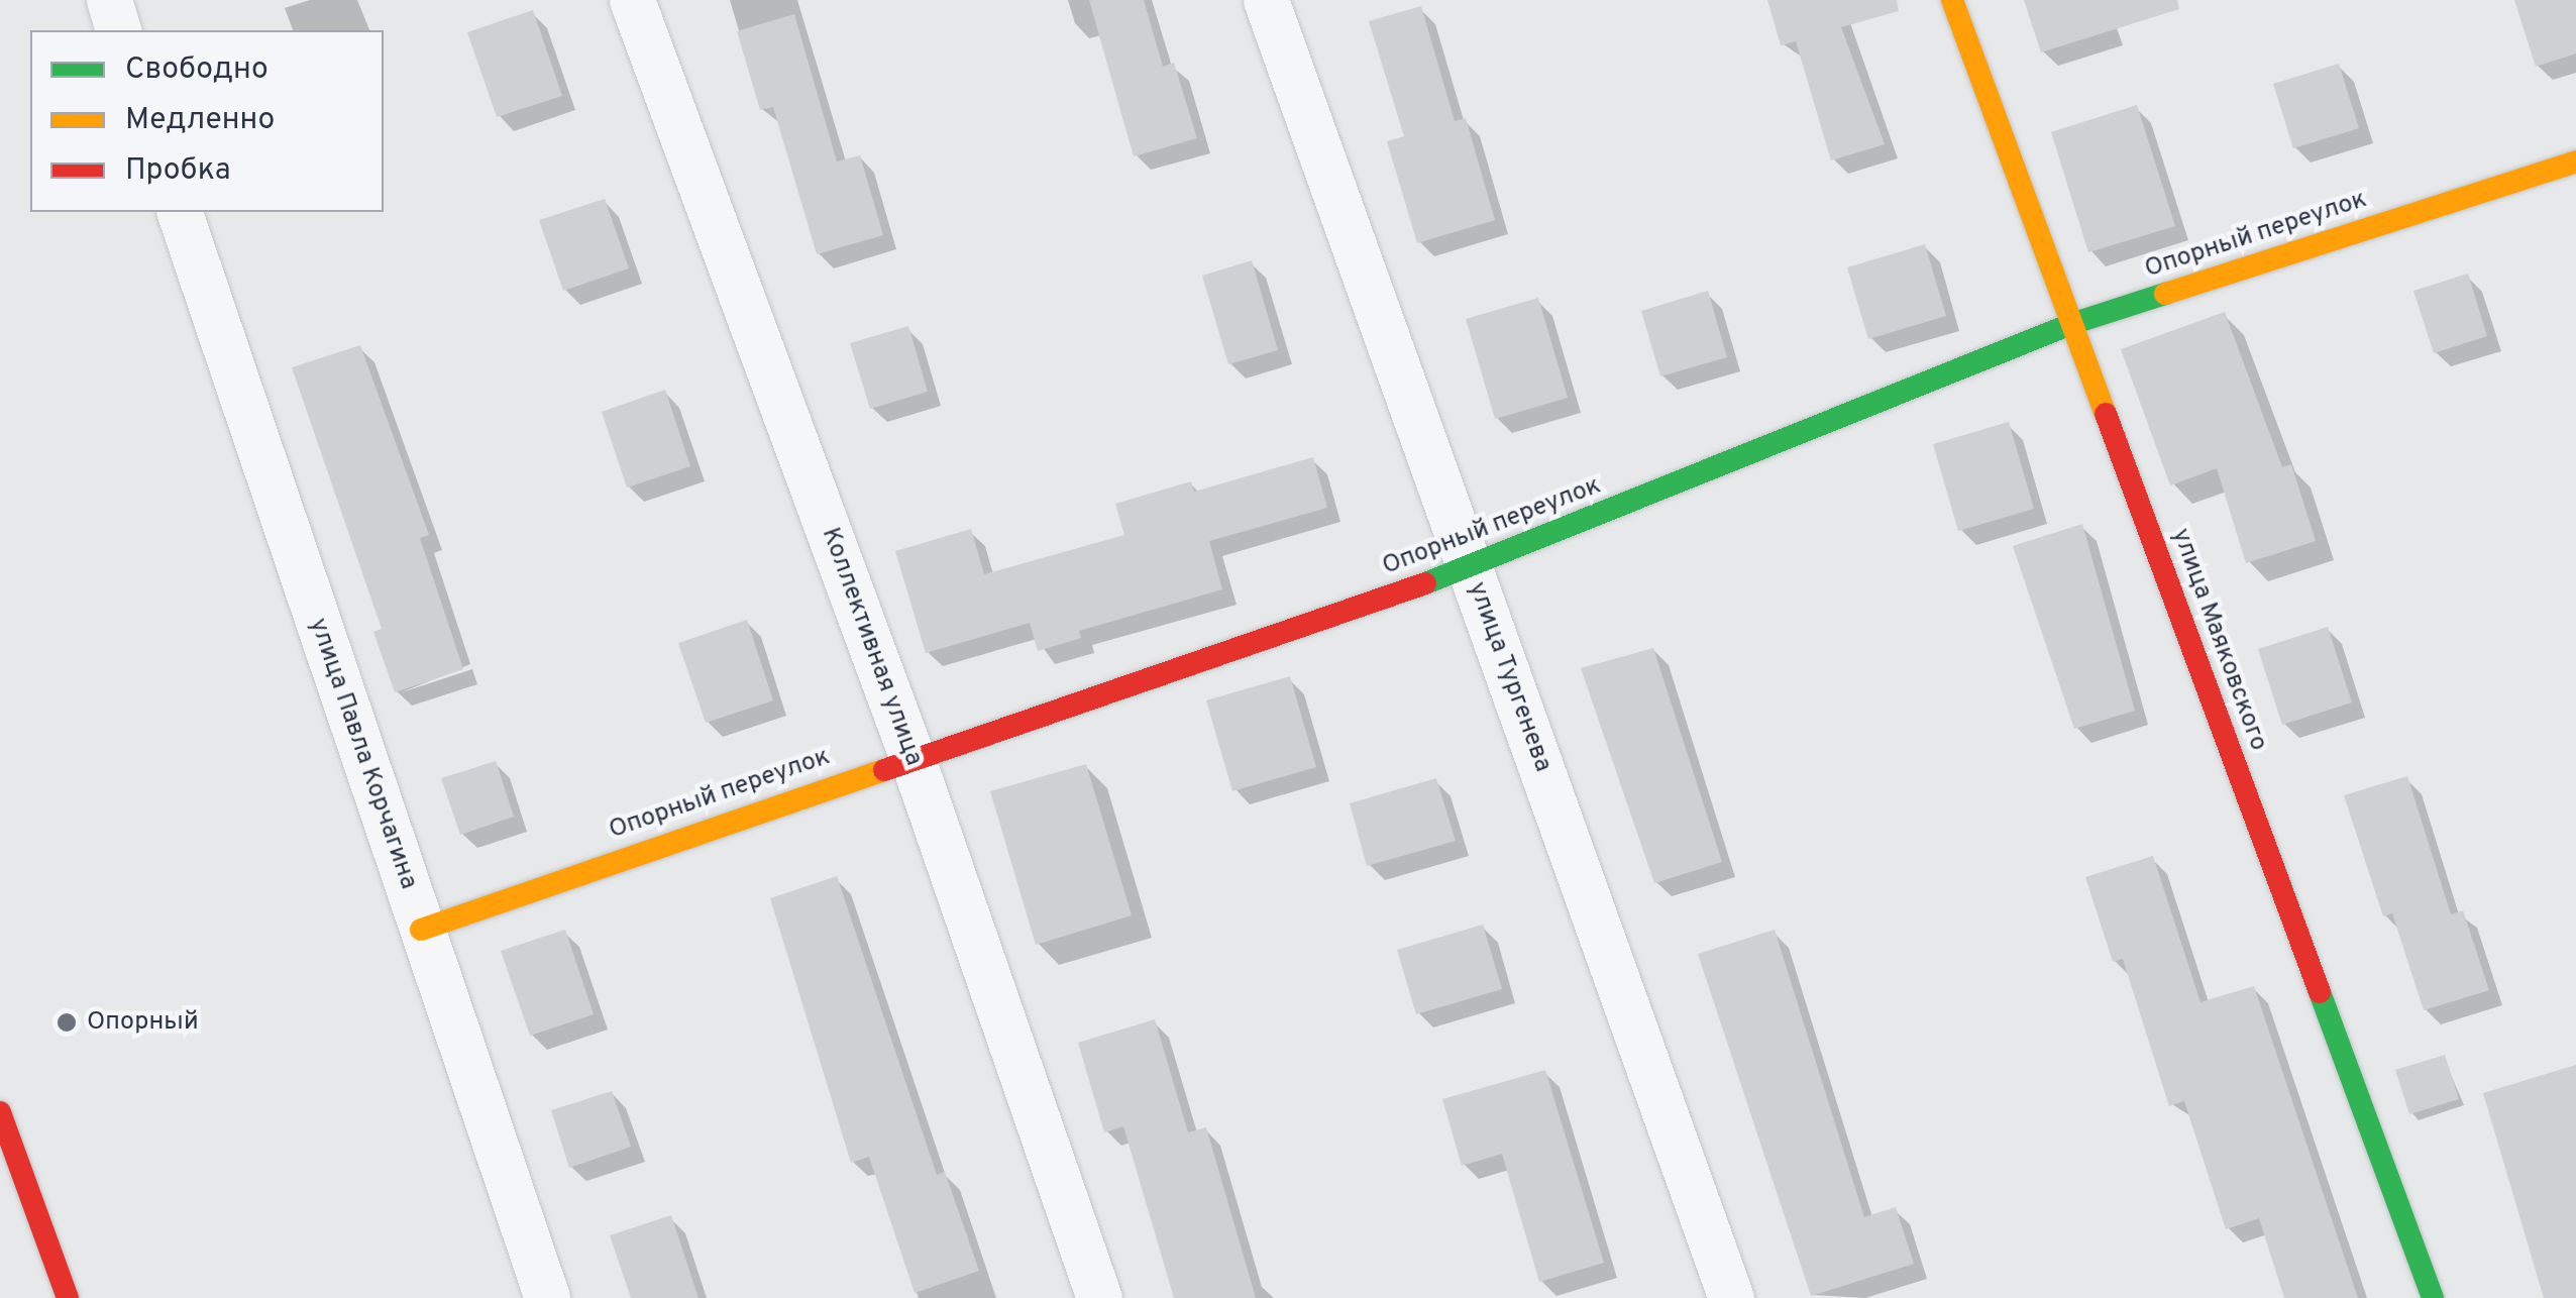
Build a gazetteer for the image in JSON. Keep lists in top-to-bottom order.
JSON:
{
  "streets": {
    "street": [
      "Опорный переулок",
      "улица Маяковского",
      "Коллективная улица",
      "улица Тургенева",
      "улица Павла Корчагина"
    ]
  },
  "crossings": [
    ["Опорный переулок", "улица Маяковского"],
    ["Опорный переулок", "Коллективная улица"],
    ["Опорный переулок", "улица Тургенева"],
    ["Опорный переулок", "улица Павла Корчагина"]
  ],
  "places": ["Опорный"],
  "legend": ["Свободно", "Медленно", "Пробка"]
}
